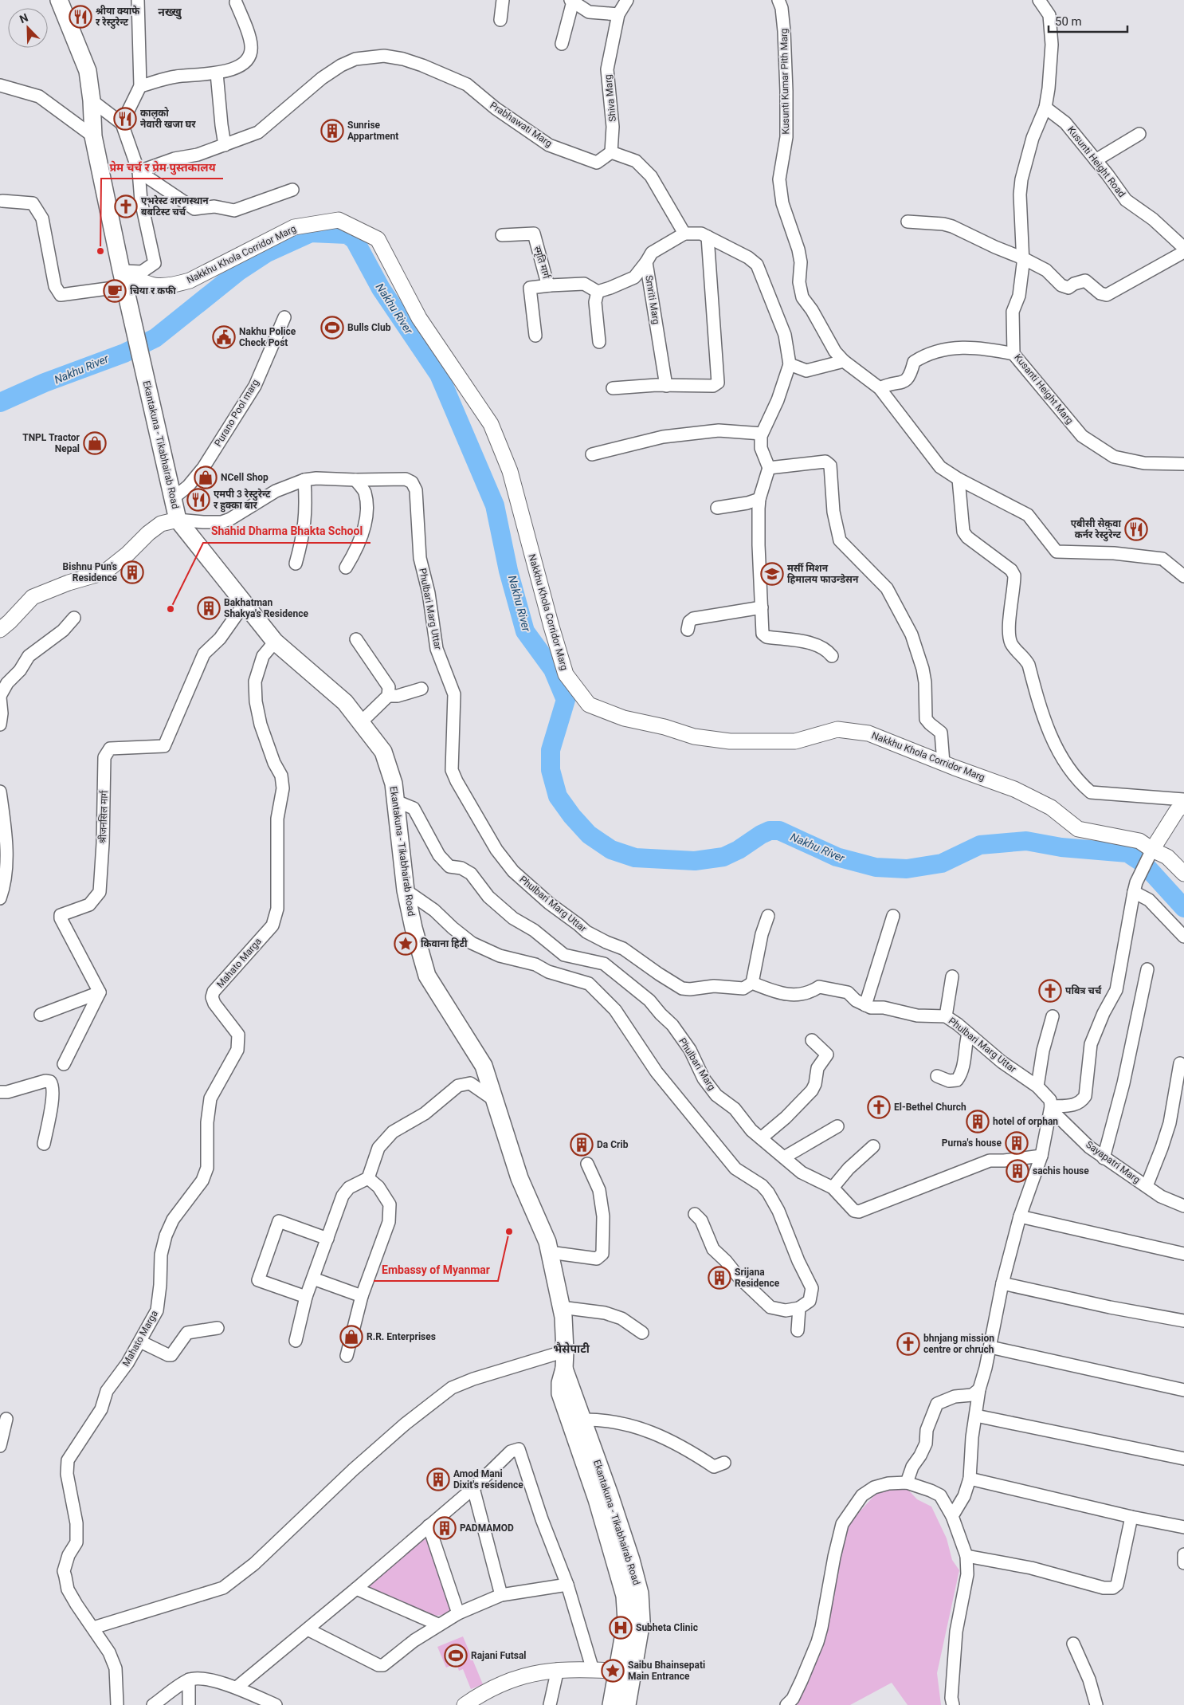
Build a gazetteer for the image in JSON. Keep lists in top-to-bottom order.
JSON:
{
  "streets": {
    "main road": ["Ekantakuna - Tikabhairab Road"],
    "street": [
      "Kusunti Kumar Pith Marg",
      "Shiva Marg",
      "Prabhawati Marg",
      "Kusunti Height Road",
      "Nakkhu Khola Corridor Marg",
      "स्मृति मार्ग",
      "Smriti Marg",
      "Kusanti Height Marg",
      "Purano Pool marg",
      "Phulbari Marg Uttar",
      "श्रीजनसिल मार्ग",
      "Mahato Marga",
      "Phulbari Marg",
      "Sayapatri Marg"
    ]
  },
  "crossings": [
    ["Shiva Marg", "Prabhawati Marg"],
    ["Kusunti Height Road", "Kusanti Height Marg"],
    ["Nakkhu Khola Corridor Marg", "Ekantakuna - Tikabhairab Road"],
    ["Purano Pool marg", "Ekantakuna - Tikabhairab Road"],
    ["Ekantakuna - Tikabhairab Road", "श्रीजनसिल मार्ग"],
    ["Ekantakuna - Tikabhairab Road", "Mahato Marga"],
    ["Ekantakuna - Tikabhairab Road", "Phulbari Marg"],
    ["Phulbari Marg Uttar", "Sayapatri Marg"]
  ],
  "districts": ["नख्खु", "भैसेपाटी"],
  "water": ["Nakhu River"],
  "places": {
    "restaurant": [
      "श्रीया क्याफे र रेस्टुरेन्ट",
      "कालुको नेवारी खजा घर",
      "एमपी 3 रेस्टुरेन्ट र हुक्का बार",
      "एबीसी सेकुवा कर्नर रेस्टुरेन्ट"
    ],
    "building": [
      "Sunrise Appartment",
      "Bishnu Pun's Residence",
      "Bakhatman Shakya's Residence",
      "hotel of orphan",
      "Purna's house",
      "Da Crib",
      "sachis house",
      "Srijana Residence",
      "Amod Mani Dixit's residence",
      "PADMAMOD"
    ],
    "church": [
      "एभरेस्ट शरणस्थान बबटिस्ट चर्च",
      "पबित्र चर्च",
      "El-Bethel Church",
      "bhnjang mission centre or chruch"
    ],
    "other": ["प्रेम चर्च र प्रेम पुस्तकालय", "Shahid Dharma Bhakta School", "Embassy of Myanmar"],
    "cafe": ["चिया र कफी"],
    "sports": ["Bulls Club", "Rajani Futsal"],
    "public building": ["Nakhu Police Check Post"],
    "shop": ["TNPL Tractor Nepal", "NCell Shop", "R.R. Enterprises"],
    "school or university": ["मर्सी मिशन हिमालय फाउन्डेसन"],
    "place": ["किवाना हिटी", "Saibu Bhainsepati Main Entrance"],
    "hospital": ["Subheta Clinic"]
  },
  "scale_bar": "50 m",
  "north": "top left"
}
